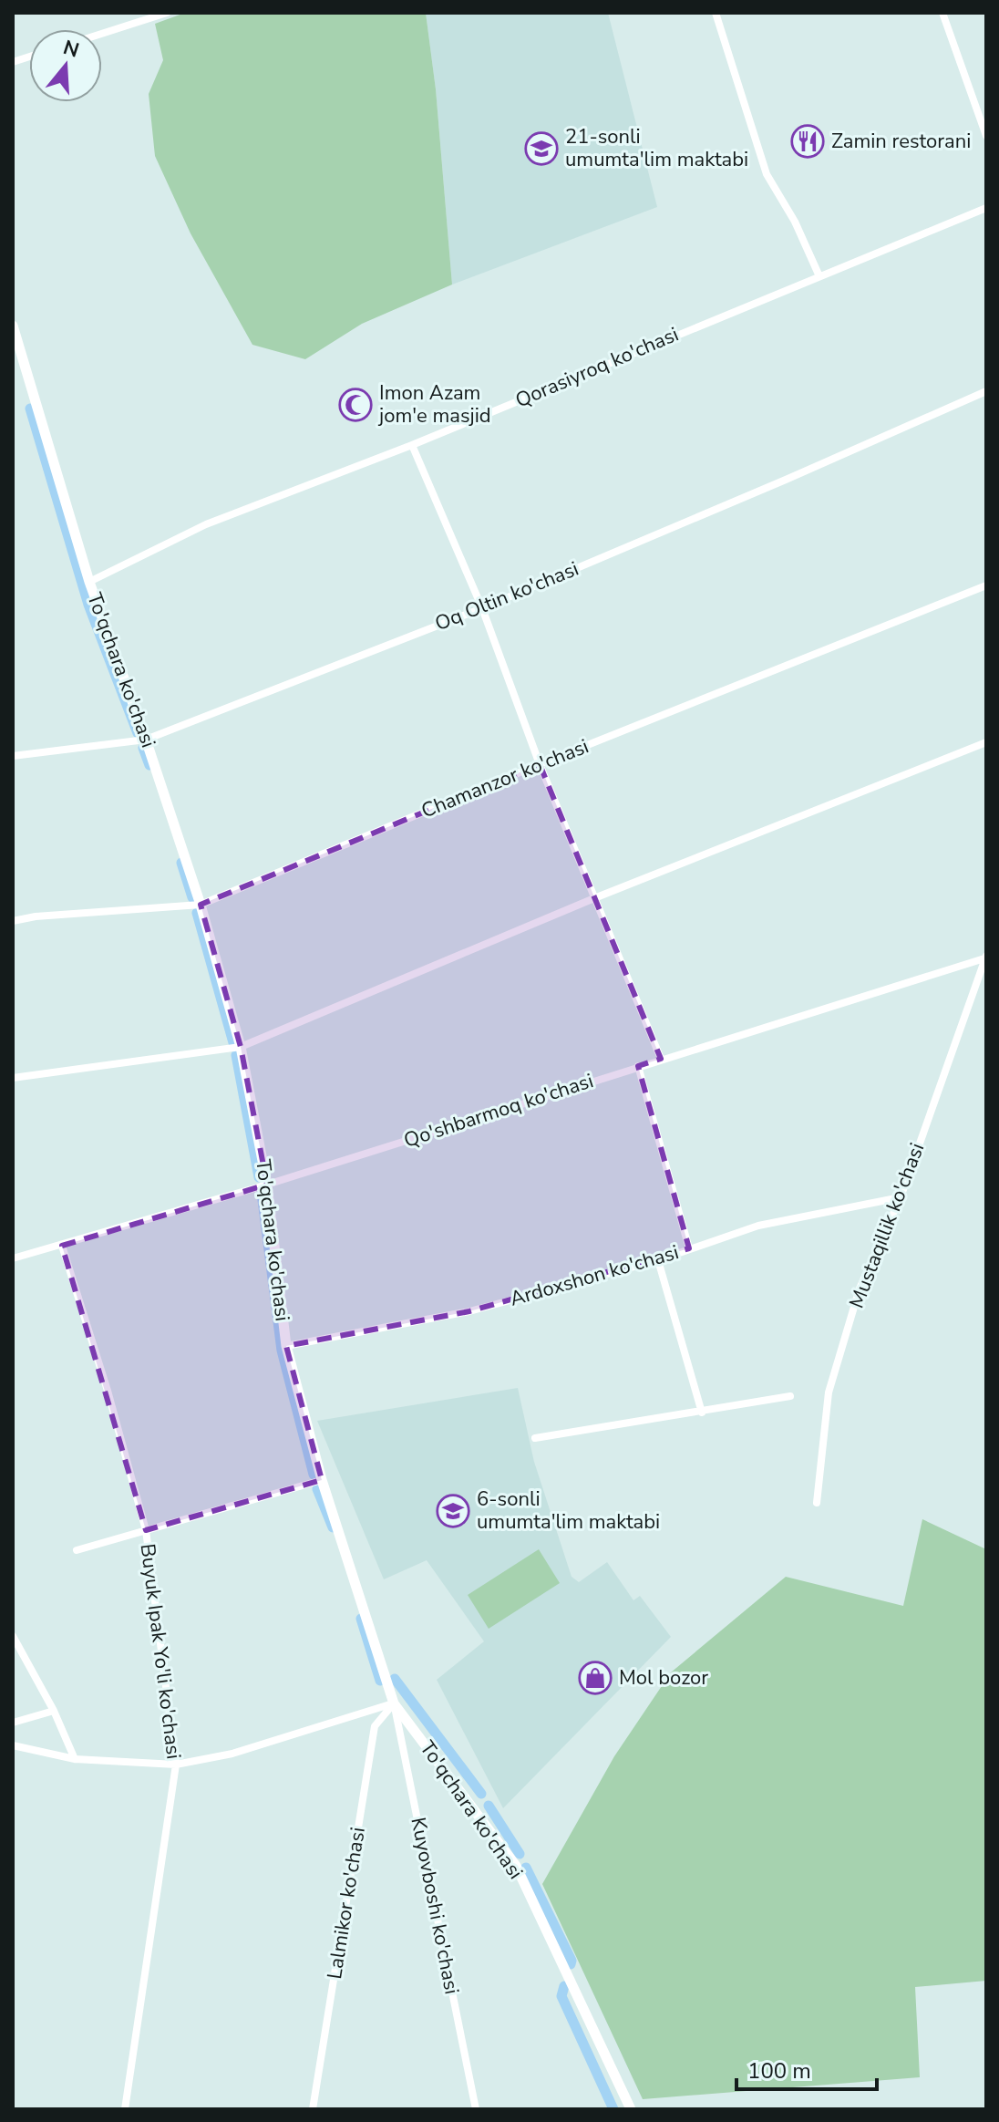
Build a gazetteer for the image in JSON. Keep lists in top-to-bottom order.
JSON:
{
  "streets": {
    "street": [
      "Qorasiyroq ko'chasi",
      "Oq Oltin ko'chasi",
      "To'qchara ko'chasi",
      "Chamanzor ko'chasi",
      "Qo'shbarmoq ko'chasi",
      "Mustaqillik ko'chasi",
      "Ardoxshon ko'chasi",
      "Buyuk Ipak Yo'li ko'chasi",
      "Lalmikor ko'chasi",
      "Kuyovboshi ko'chasi"
    ]
  },
  "crossings": [
    ["Qorasiyroq ko'chasi", "To'qchara ko'chasi"],
    ["Oq Oltin ko'chasi", "To'qchara ko'chasi"],
    ["To'qchara ko'chasi", "Chamanzor ko'chasi"],
    ["To'qchara ko'chasi", "Qo'shbarmoq ko'chasi"],
    ["To'qchara ko'chasi", "Ardoxshon ko'chasi"],
    ["To'qchara ko'chasi", "Lalmikor ko'chasi"],
    ["To'qchara ko'chasi", "Kuyovboshi ko'chasi"],
    ["Qo'shbarmoq ko'chasi", "Mustaqillik ko'chasi"],
    ["Qo'shbarmoq ko'chasi", "Buyuk Ipak Yo'li ko'chasi"],
    ["Mustaqillik ko'chasi", "Ardoxshon ko'chasi"],
    ["Lalmikor ko'chasi", "Kuyovboshi ko'chasi"]
  ],
  "places": {
    "restaurant": ["Zamin restorani"],
    "school or university": ["21-sonli umumta'lim maktabi", "6-sonli umumta'lim maktabi"],
    "mosque": ["Imon Azam jom'e masjid"],
    "shop": ["Mol bozor"]
  },
  "scale_bar": "100 m",
  "north": "top"
}
